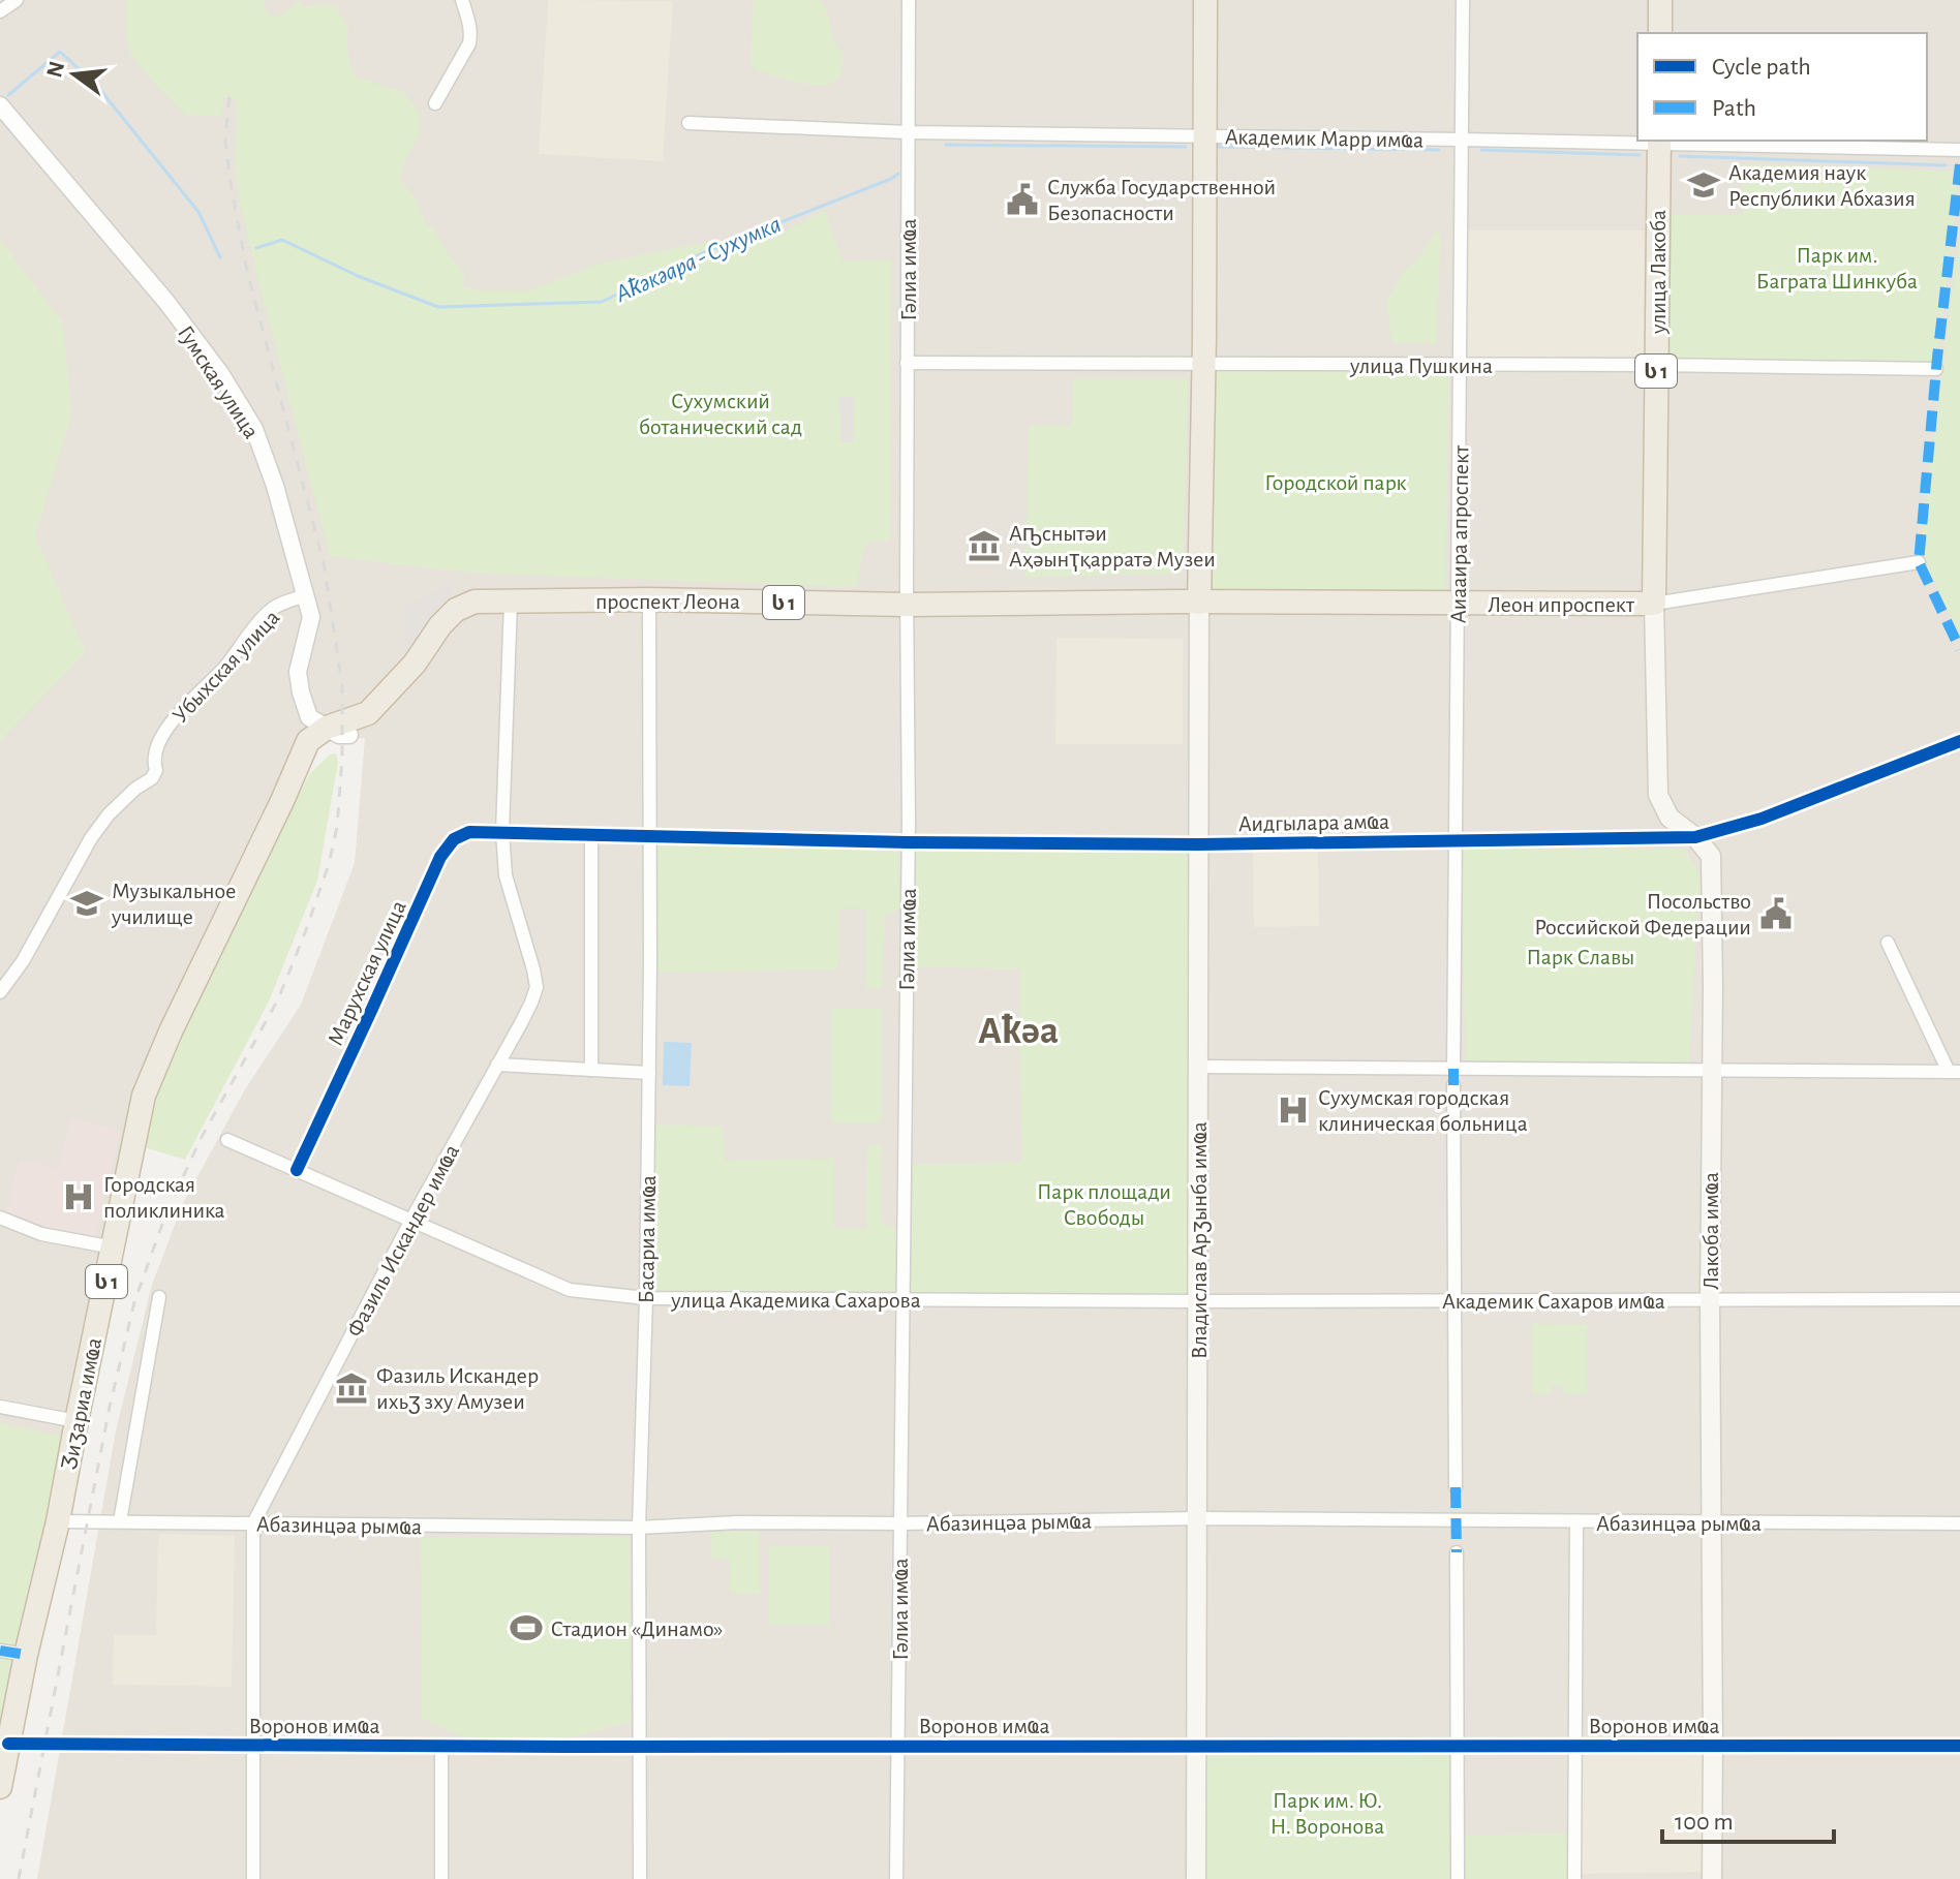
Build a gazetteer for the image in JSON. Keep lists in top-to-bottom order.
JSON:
{
  "streets": {
    "highway": [
      "улица Лакоба",
      "ს 1",
      "проспект Леона",
      "Леон ипроспект",
      "Ӡиӡариа имҩа"
    ],
    "main road": ["Лакоба имҩа", "Владислав Арӡынба имҩа"],
    "street": [
      "Академик Марр имҩа",
      "Гәлиа имҩа",
      "улица Пушкина",
      "Гумская улица",
      "Аиааира апроспект",
      "Убыхская улица",
      "Аидгылара амҩа",
      "Марухская улица",
      "Басариа имҩа",
      "Фазиль Искандер имҩа",
      "улица Академика Сахарова",
      "Академик Сахаров имҩа",
      "Абазинцәа рымҩа",
      "Воронов имҩа"
    ]
  },
  "crossings": [
    ["Академик Марр имҩа", "Гәлиа имҩа"],
    ["Академик Марр имҩа", "улица Лакоба"],
    ["Академик Марр имҩа", "Аиааира апроспект"],
    ["Гәлиа имҩа", "улица Пушкина"],
    ["Гәлиа имҩа", "проспект Леона"],
    ["Гәлиа имҩа", "Аидгылара амҩа"],
    ["Гәлиа имҩа", "улица Академика Сахарова"],
    ["Гәлиа имҩа", "Абазинцәа рымҩа"],
    ["Гәлиа имҩа", "Воронов имҩа"],
    ["улица Лакоба", "улица Пушкина"],
    ["улица Лакоба", "Леон ипроспект"],
    ["улица Лакоба", "Лакоба имҩа"],
    ["улица Пушкина", "Аиааира апроспект"],
    ["ს 1", "Гумская улица"],
    ["ს 1", "проспект Леона"],
    ["ს 1", "Ӡиӡариа имҩа"],
    ["Гумская улица", "проспект Леона"],
    ["Гумская улица", "Убыхская улица"],
    ["Аиааира апроспект", "Леон ипроспект"],
    ["Аиааира апроспект", "Аидгылара амҩа"],
    ["проспект Леона", "Леон ипроспект"],
    ["проспект Леона", "Басариа имҩа"],
    ["проспект Леона", "Фазиль Искандер имҩа"],
    ["проспект Леона", "Владислав Арӡынба имҩа"],
    ["Леон ипроспект", "Лакоба имҩа"],
    ["Леон ипроспект", "Владислав Арӡынба имҩа"],
    ["Аидгылара амҩа", "Марухская улица"],
    ["Аидгылара амҩа", "Лакоба имҩа"],
    ["Аидгылара амҩа", "Басариа имҩа"],
    ["Аидгылара амҩа", "Владислав Арӡынба имҩа"],
    ["Марухская улица", "Фазиль Искандер имҩа"],
    ["Марухская улица", "улица Академика Сахарова"],
    ["Лакоба имҩа", "Академик Сахаров имҩа"],
    ["Лакоба имҩа", "Абазинцәа рымҩа"],
    ["Лакоба имҩа", "Воронов имҩа"],
    ["Басариа имҩа", "улица Академика Сахарова"],
    ["Басариа имҩа", "Абазинцәа рымҩа"],
    ["Басариа имҩа", "Воронов имҩа"],
    ["Фазиль Искандер имҩа", "улица Академика Сахарова"],
    ["Фазиль Искандер имҩа", "Абазинцәа рымҩа"],
    ["Фазиль Искандер имҩа", "Воронов имҩа"],
    ["Владислав Арӡынба имҩа", "улица Академика Сахарова"],
    ["Владислав Арӡынба имҩа", "Академик Сахаров имҩа"],
    ["Владислав Арӡынба имҩа", "Абазинцәа рымҩа"],
    ["Владислав Арӡынба имҩа", "Воронов имҩа"],
    ["улица Академика Сахарова", "Академик Сахаров имҩа"],
    ["Ӡиӡариа имҩа", "Абазинцәа рымҩа"],
    ["Ӡиӡариа имҩа", "Воронов имҩа"]
  ],
  "districts": ["Аҟəа"],
  "water": ["Аҟәкәара - Сухумка"],
  "parks": [
    "Парк им. Баграта Шинкуба",
    "Сухумский ботанический сад",
    "Городской парк",
    "Парк Славы",
    "Парк площади Свободы",
    "Парк им. Ю. Н. Воронова"
  ],
  "places": {
    "school or university": ["Академия наук Республики Абхазия", "Музыкальное училище"],
    "public building": ["Служба Государственной Безопасности", "Посольство Российской Федерации"],
    "museum": ["Аҧснытәи Аҳәынҭқарратә Музеи", "Фазиль Искандер ихьӡ зху Амузеи"],
    "hospital": ["Сухумская городская клиническая больница", "Городская поликлиника"],
    "sports": ["Cтадион «Динамо»"]
  },
  "legend": ["Cycle path", "Path"],
  "scale_bar": "100 m",
  "north": "left"
}
